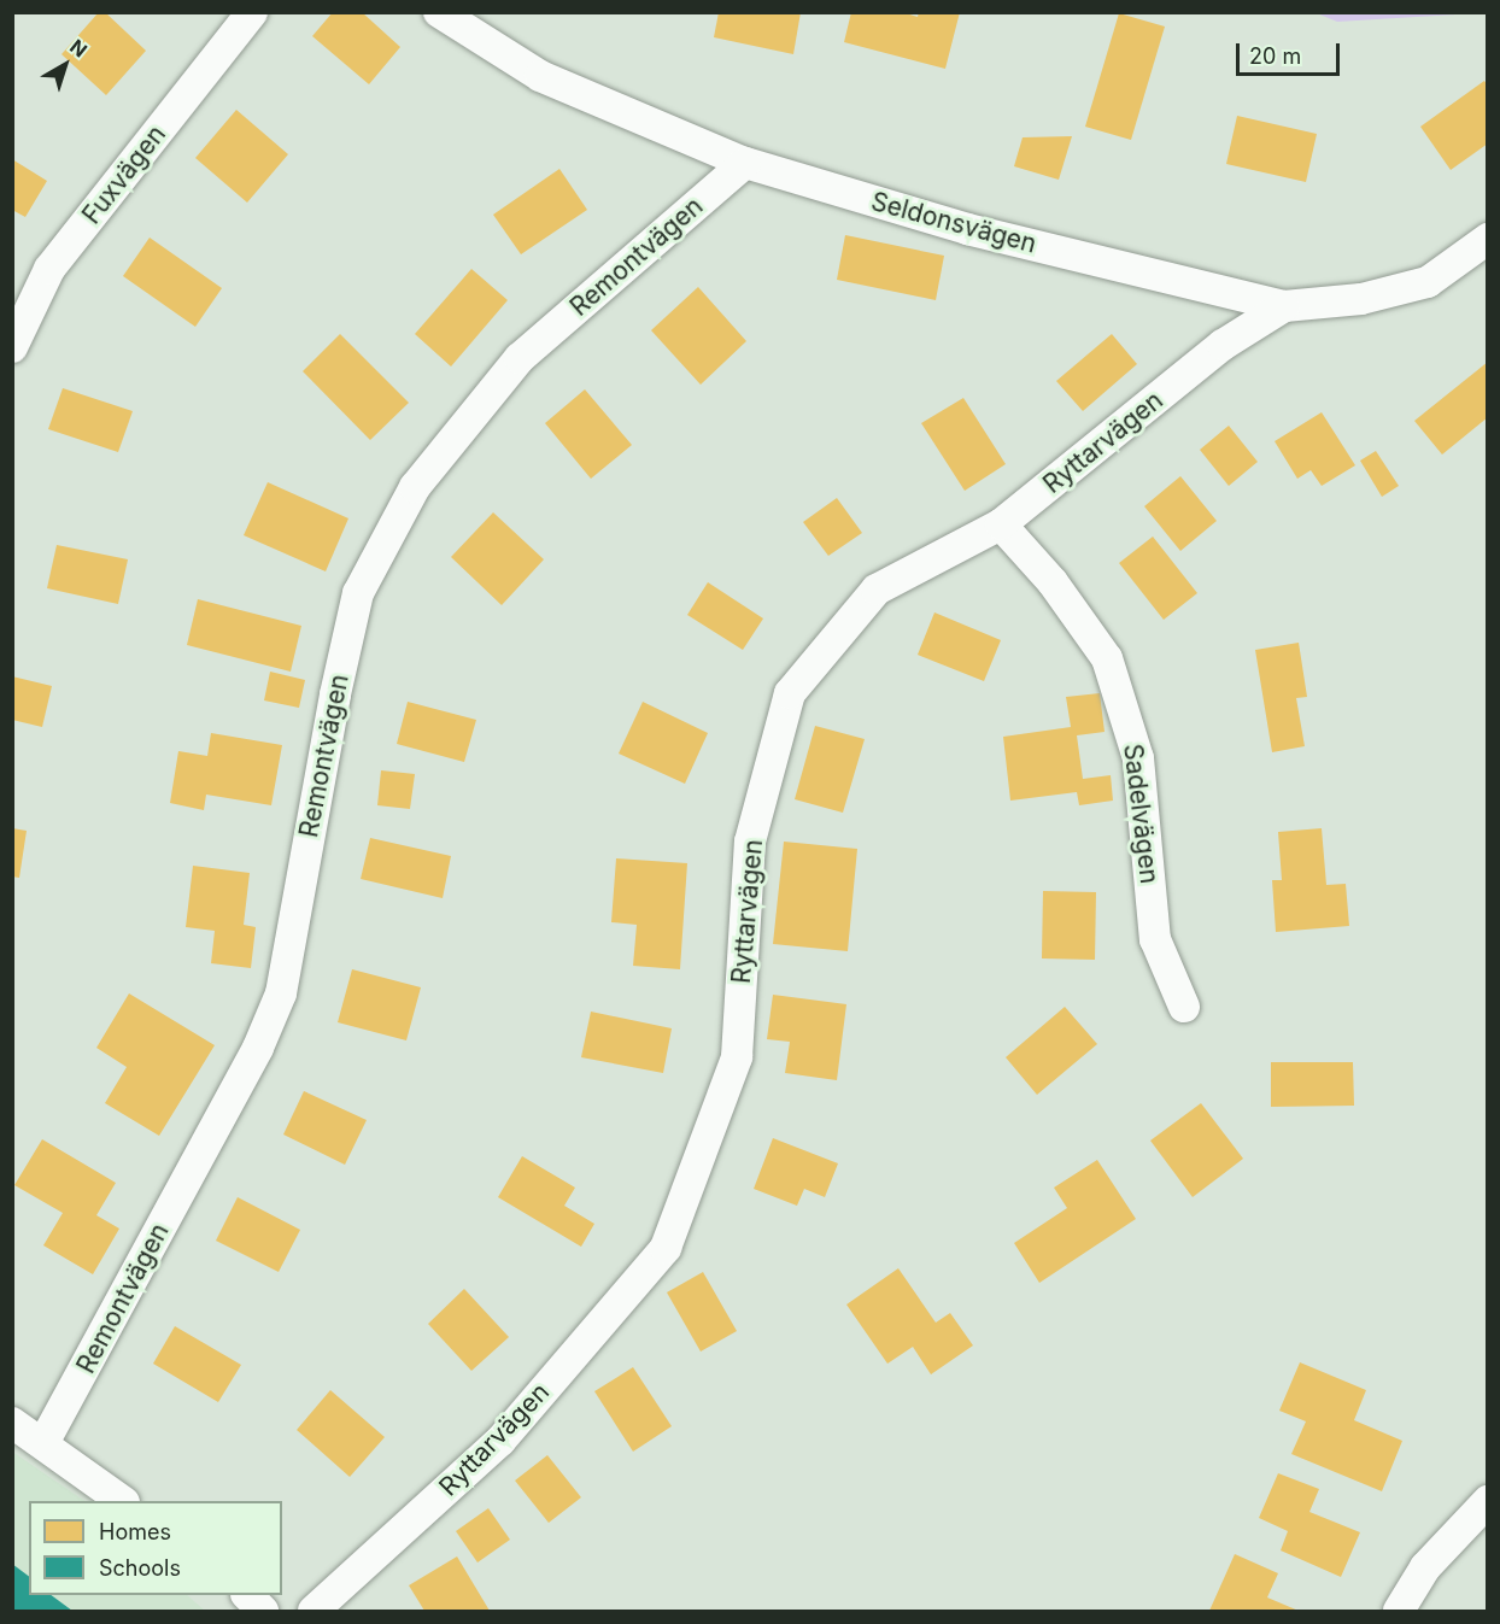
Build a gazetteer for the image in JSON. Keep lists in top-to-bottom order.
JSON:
{
  "streets": {
    "street": [
      "Fuxvägen",
      "Seldonsvägen",
      "Remontvägen",
      "Ryttarvägen",
      "Sadelvägen"
    ]
  },
  "crossings": [
    ["Seldonsvägen", "Remontvägen"],
    ["Seldonsvägen", "Ryttarvägen"],
    ["Ryttarvägen", "Sadelvägen"]
  ],
  "legend": ["Homes", "Schools"],
  "scale_bar": "20 m",
  "north": "top right"
}
